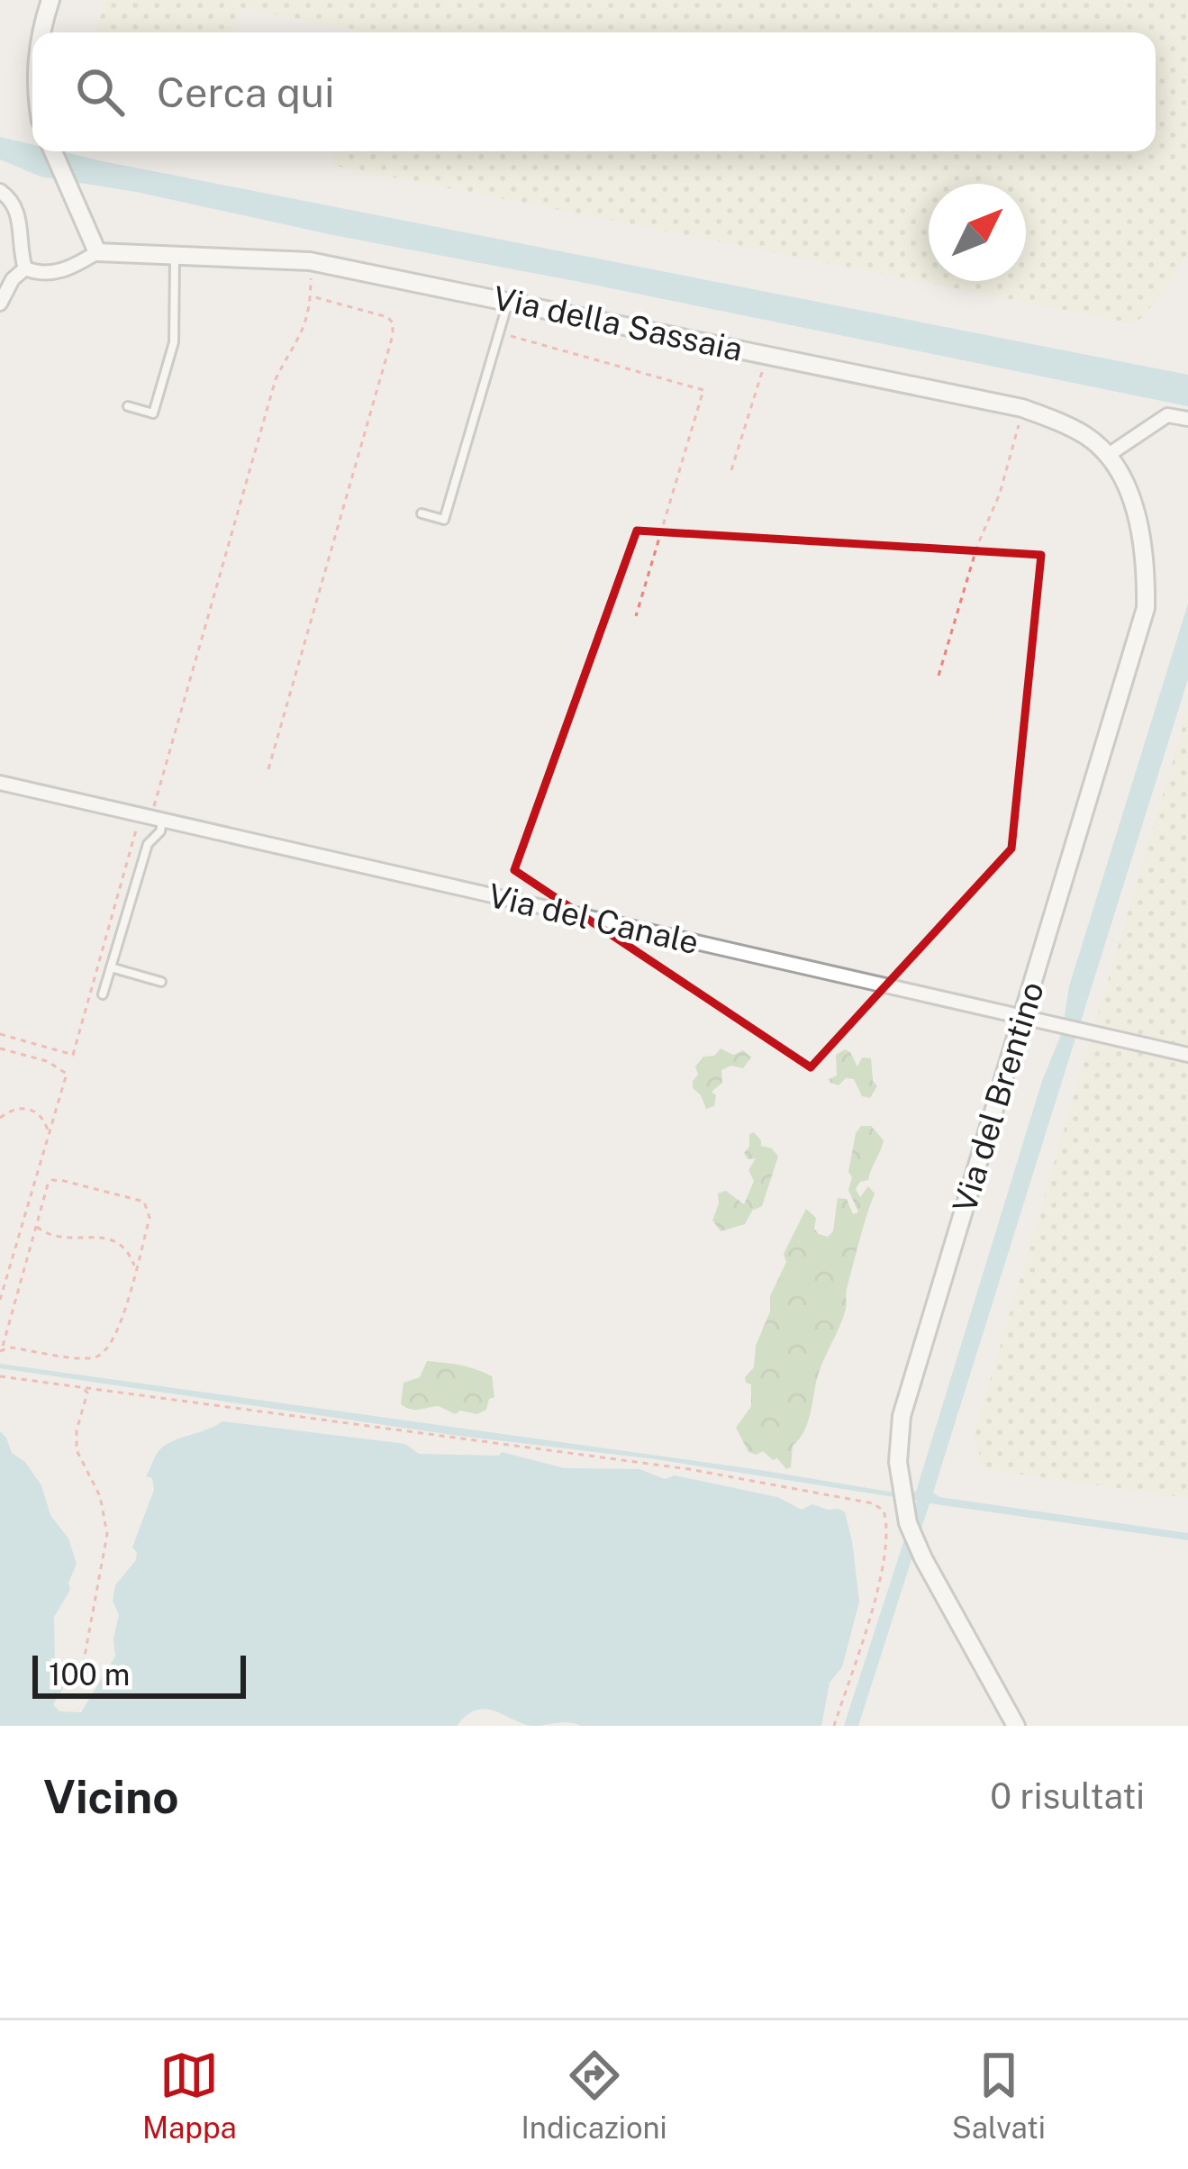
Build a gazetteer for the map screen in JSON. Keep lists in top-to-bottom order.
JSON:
{
  "streets": {
    "street": ["Via della Sassaia", "Via del Canale", "Via del Brentino"]
  },
  "crossings": [
    ["Via della Sassaia", "Via del Brentino"],
    ["Via del Canale", "Via del Brentino"]
  ],
  "scale_bar": "100 m",
  "north": "top right",
  "page": {
    "search": "Cerca qui",
    "scale": "100 m",
    "heading": ["Vicino", "0 risultati"],
    "nav": ["Mappa", "Indicazioni", "Salvati"]
  }
}
